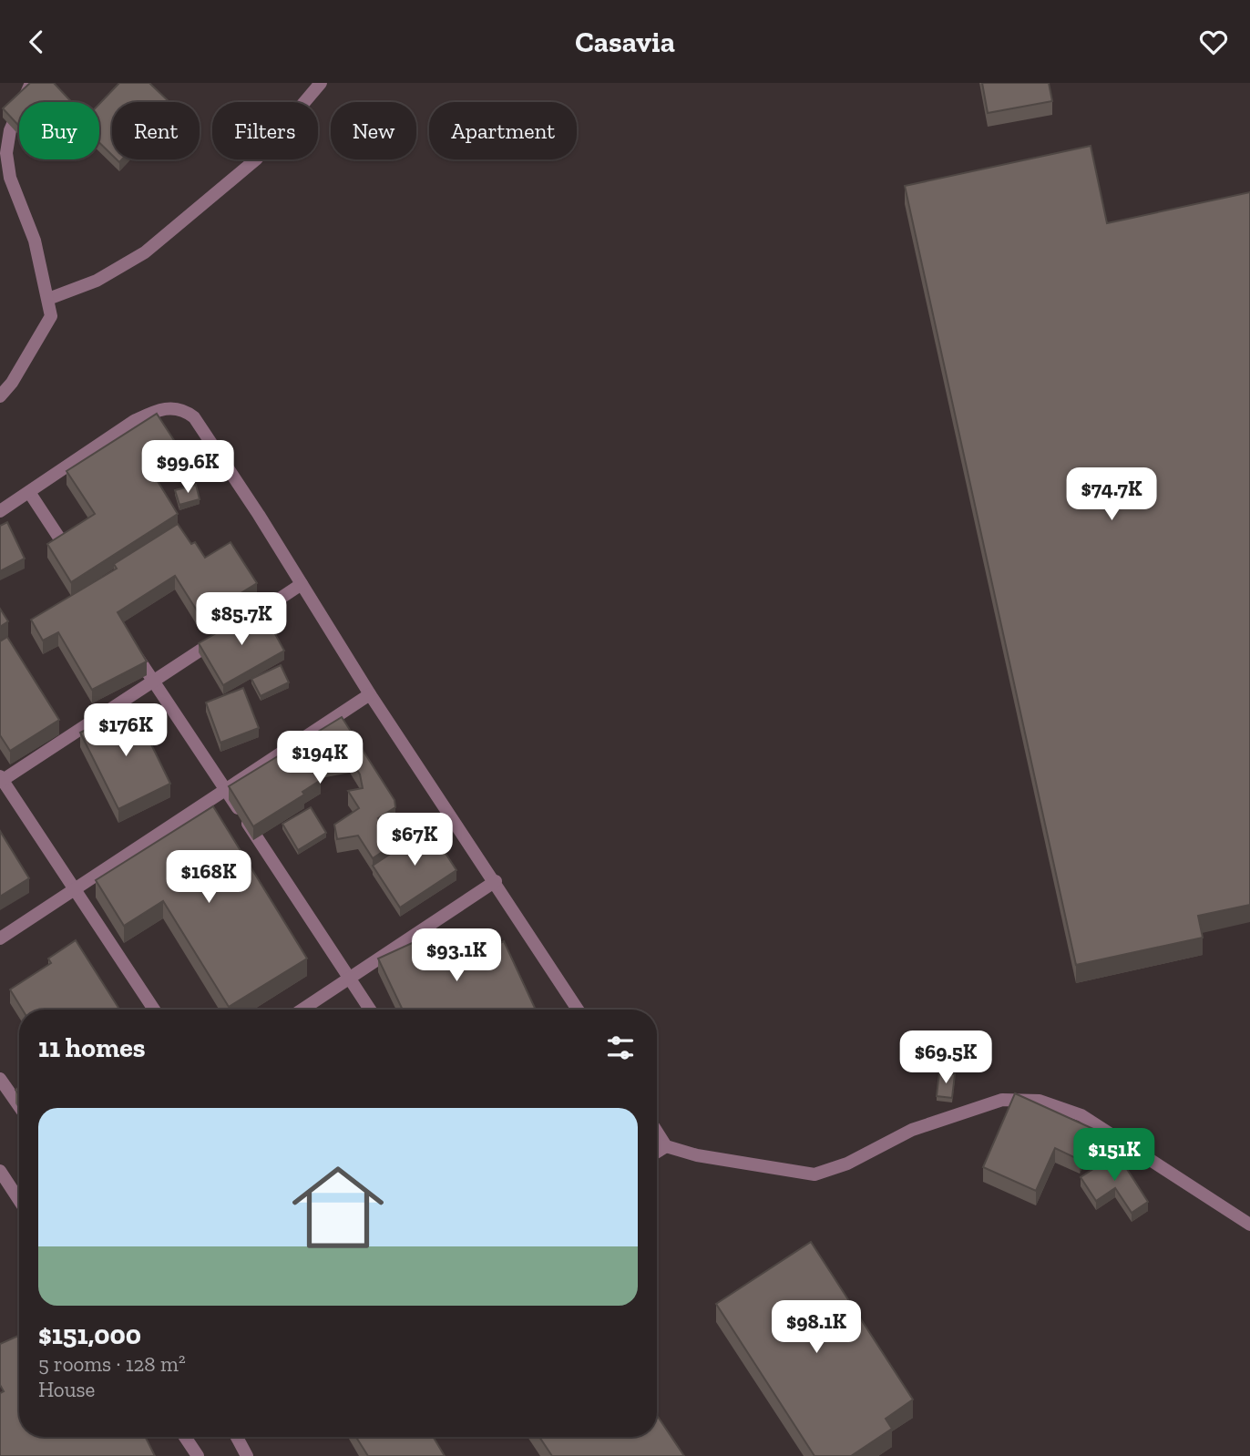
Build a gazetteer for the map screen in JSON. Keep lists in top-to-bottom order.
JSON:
{
  "page": {
    "header": "Casavia",
    "chip": [
      "Buy",
      "Rent",
      "Filters",
      "New",
      "Apartment"
    ],
    "price": [
      "$99.6K",
      "$74.7K",
      "$85.7K",
      "$176K",
      "$194K",
      "$67K",
      "$168K",
      "$93.1K",
      "$69.5K",
      "$151K",
      "$98.1K"
    ],
    "heading": "11 homes",
    "list": [
      {
        "name": "$151,000",
        "note": "5 rooms · 128 m² · House"
      }
    ]
  }
}
